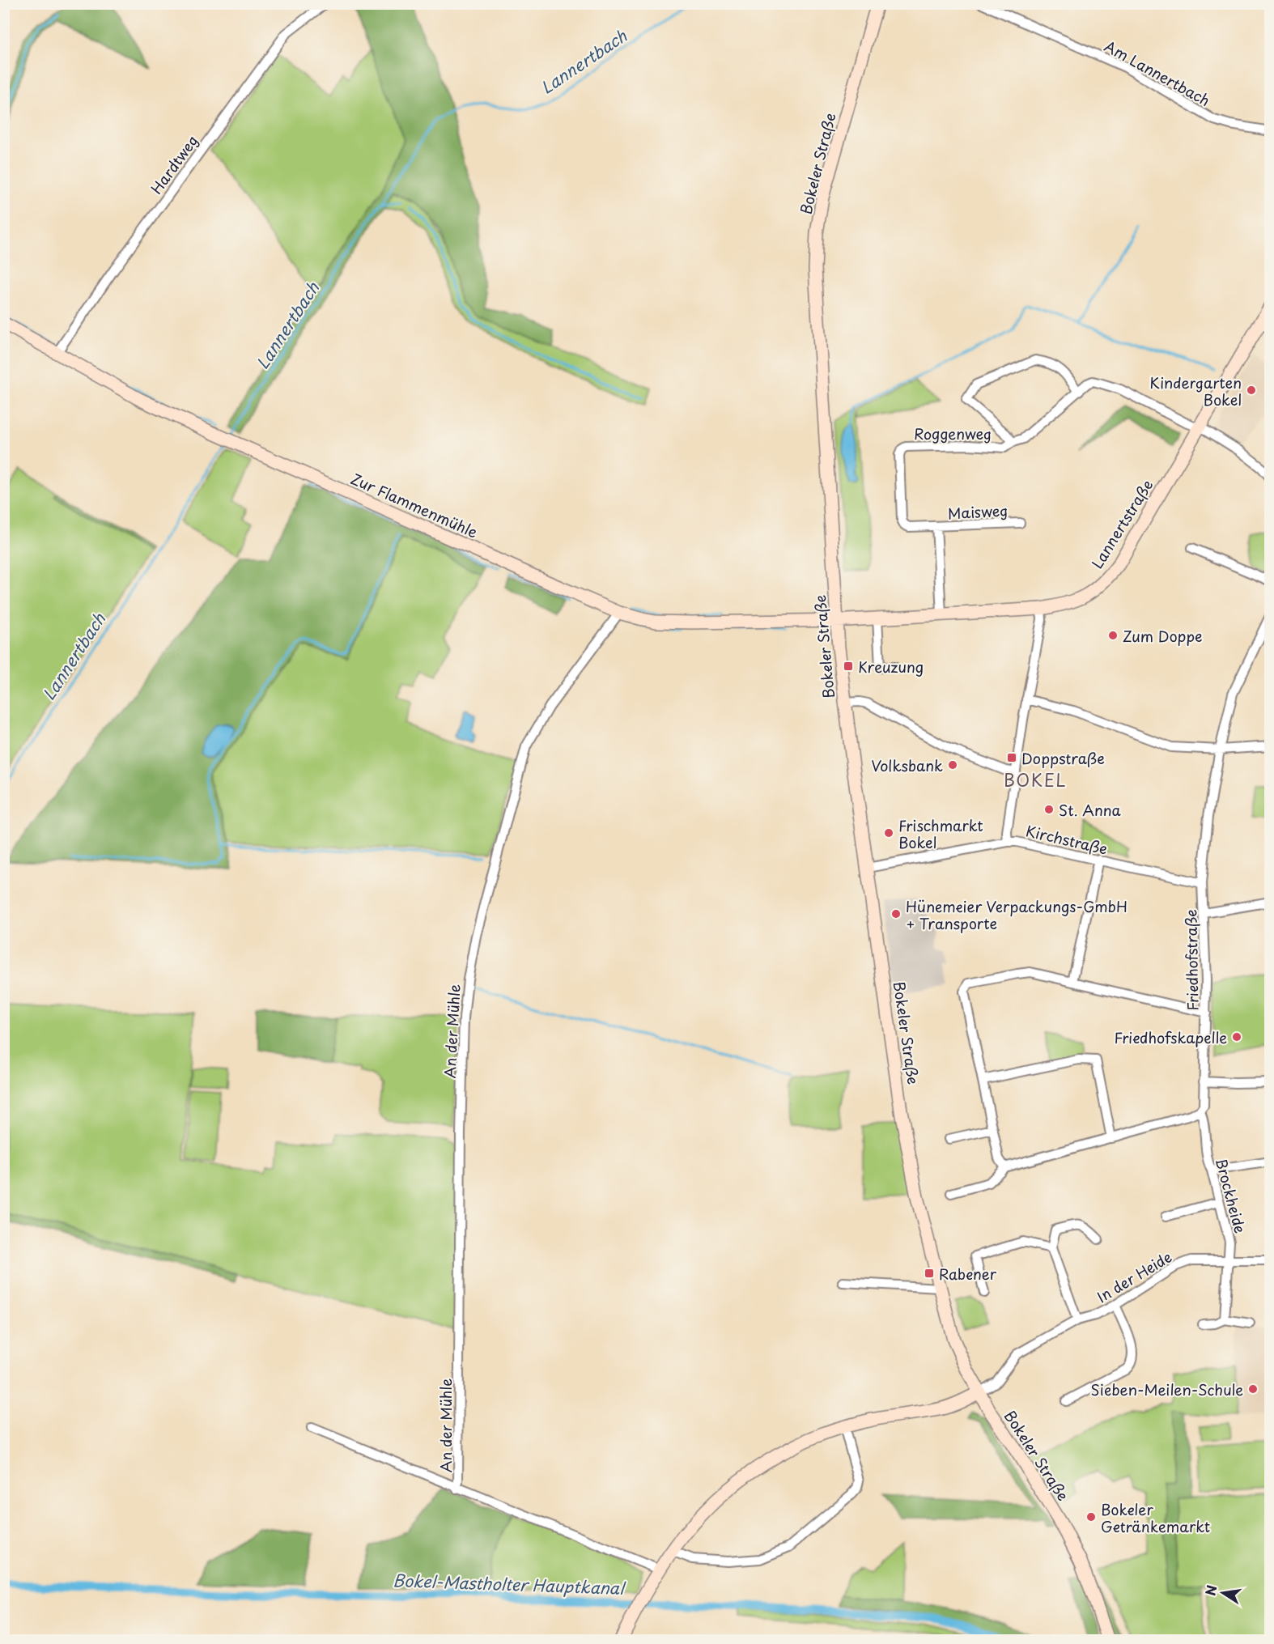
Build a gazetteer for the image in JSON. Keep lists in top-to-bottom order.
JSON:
{
  "streets": {
    "street": [
      "Am Lannertbach",
      "Bokeler Straße",
      "Hardtweg",
      "Roggenweg",
      "Zur Flammenmühle",
      "Maisweg",
      "Lannertstraße",
      "Kirchstraße",
      "Friedhofstraße",
      "An der Mühle",
      "Brockheide",
      "In der Heide"
    ]
  },
  "crossings": [
    ["Bokeler Straße", "Zur Flammenmühle"],
    ["Bokeler Straße", "Lannertstraße"],
    ["Bokeler Straße", "Kirchstraße"],
    ["Bokeler Straße", "In der Heide"],
    ["Hardtweg", "Zur Flammenmühle"],
    ["Roggenweg", "Maisweg"],
    ["Roggenweg", "Lannertstraße"],
    ["Zur Flammenmühle", "Lannertstraße"],
    ["Zur Flammenmühle", "An der Mühle"],
    ["Kirchstraße", "Friedhofstraße"],
    ["Friedhofstraße", "Brockheide"],
    ["Brockheide", "In der Heide"]
  ],
  "districts": ["BOKEL"],
  "water": ["Lannertbach", "Bokel-Mastholter Hauptkanal"],
  "places": {
    "other": [
      "Kindergarten Bokel",
      "Zum Doppe",
      "Volksbank",
      "St. Anna",
      "Frischmarkt Bokel",
      "Hünemeier Verpackungs-GmbH + Transporte",
      "Friedhofskapelle",
      "Sieben-Meilen-Schule",
      "Bokeler Getränkemarkt"
    ],
    "transit": ["Kreuzung", "Doppstraße", "Rabener"]
  },
  "north": "left"
}
